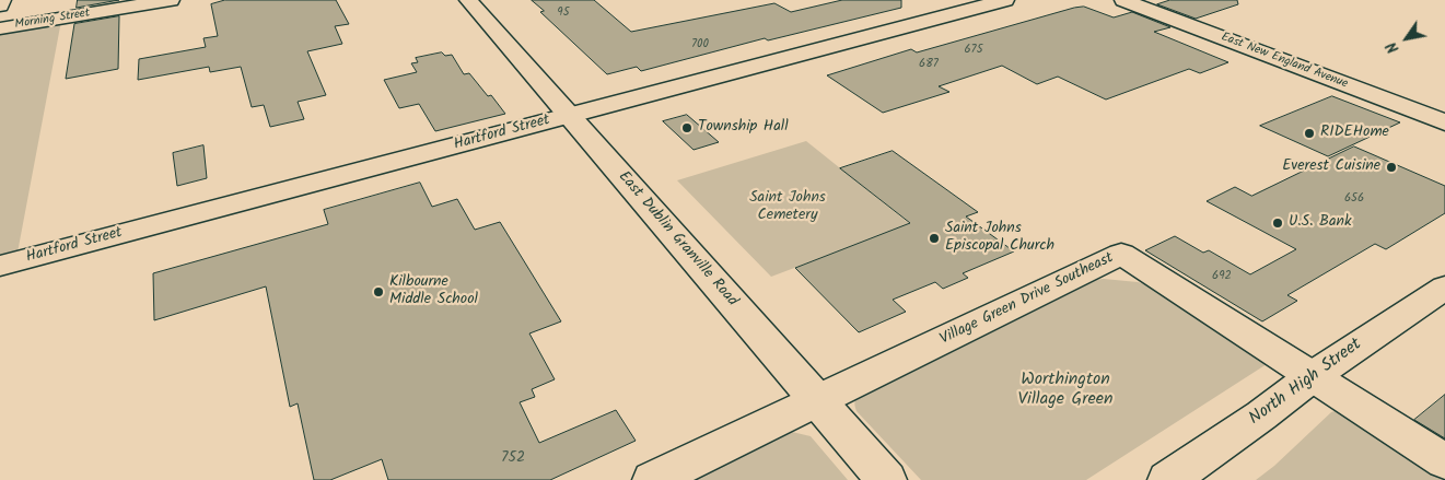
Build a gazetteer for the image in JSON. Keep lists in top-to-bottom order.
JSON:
{
  "streets": {
    "street": [
      "Morning Street",
      "East New England Avenue",
      "Hartford Street",
      "East Dublin Granville Road",
      "Village Green Drive Southeast",
      "North High Street"
    ]
  },
  "crossings": [
    ["Hartford Street", "East Dublin Granville Road"],
    ["East Dublin Granville Road", "Village Green Drive Southeast"],
    ["Village Green Drive Southeast", "North High Street"]
  ],
  "parks": ["Saint Johns Cemetery", "Worthington Village Green"],
  "places": [
    "Township Hall",
    "RIDEHome",
    "Everest Cuisine",
    "U.S. Bank",
    "Saint Johns Episcopal Church",
    "Kilbourne Middle School"
  ],
  "house_numbers": [
    "95",
    "700",
    "675",
    "687",
    "656",
    "692",
    "752"
  ],
  "north": "bottom left"
}
